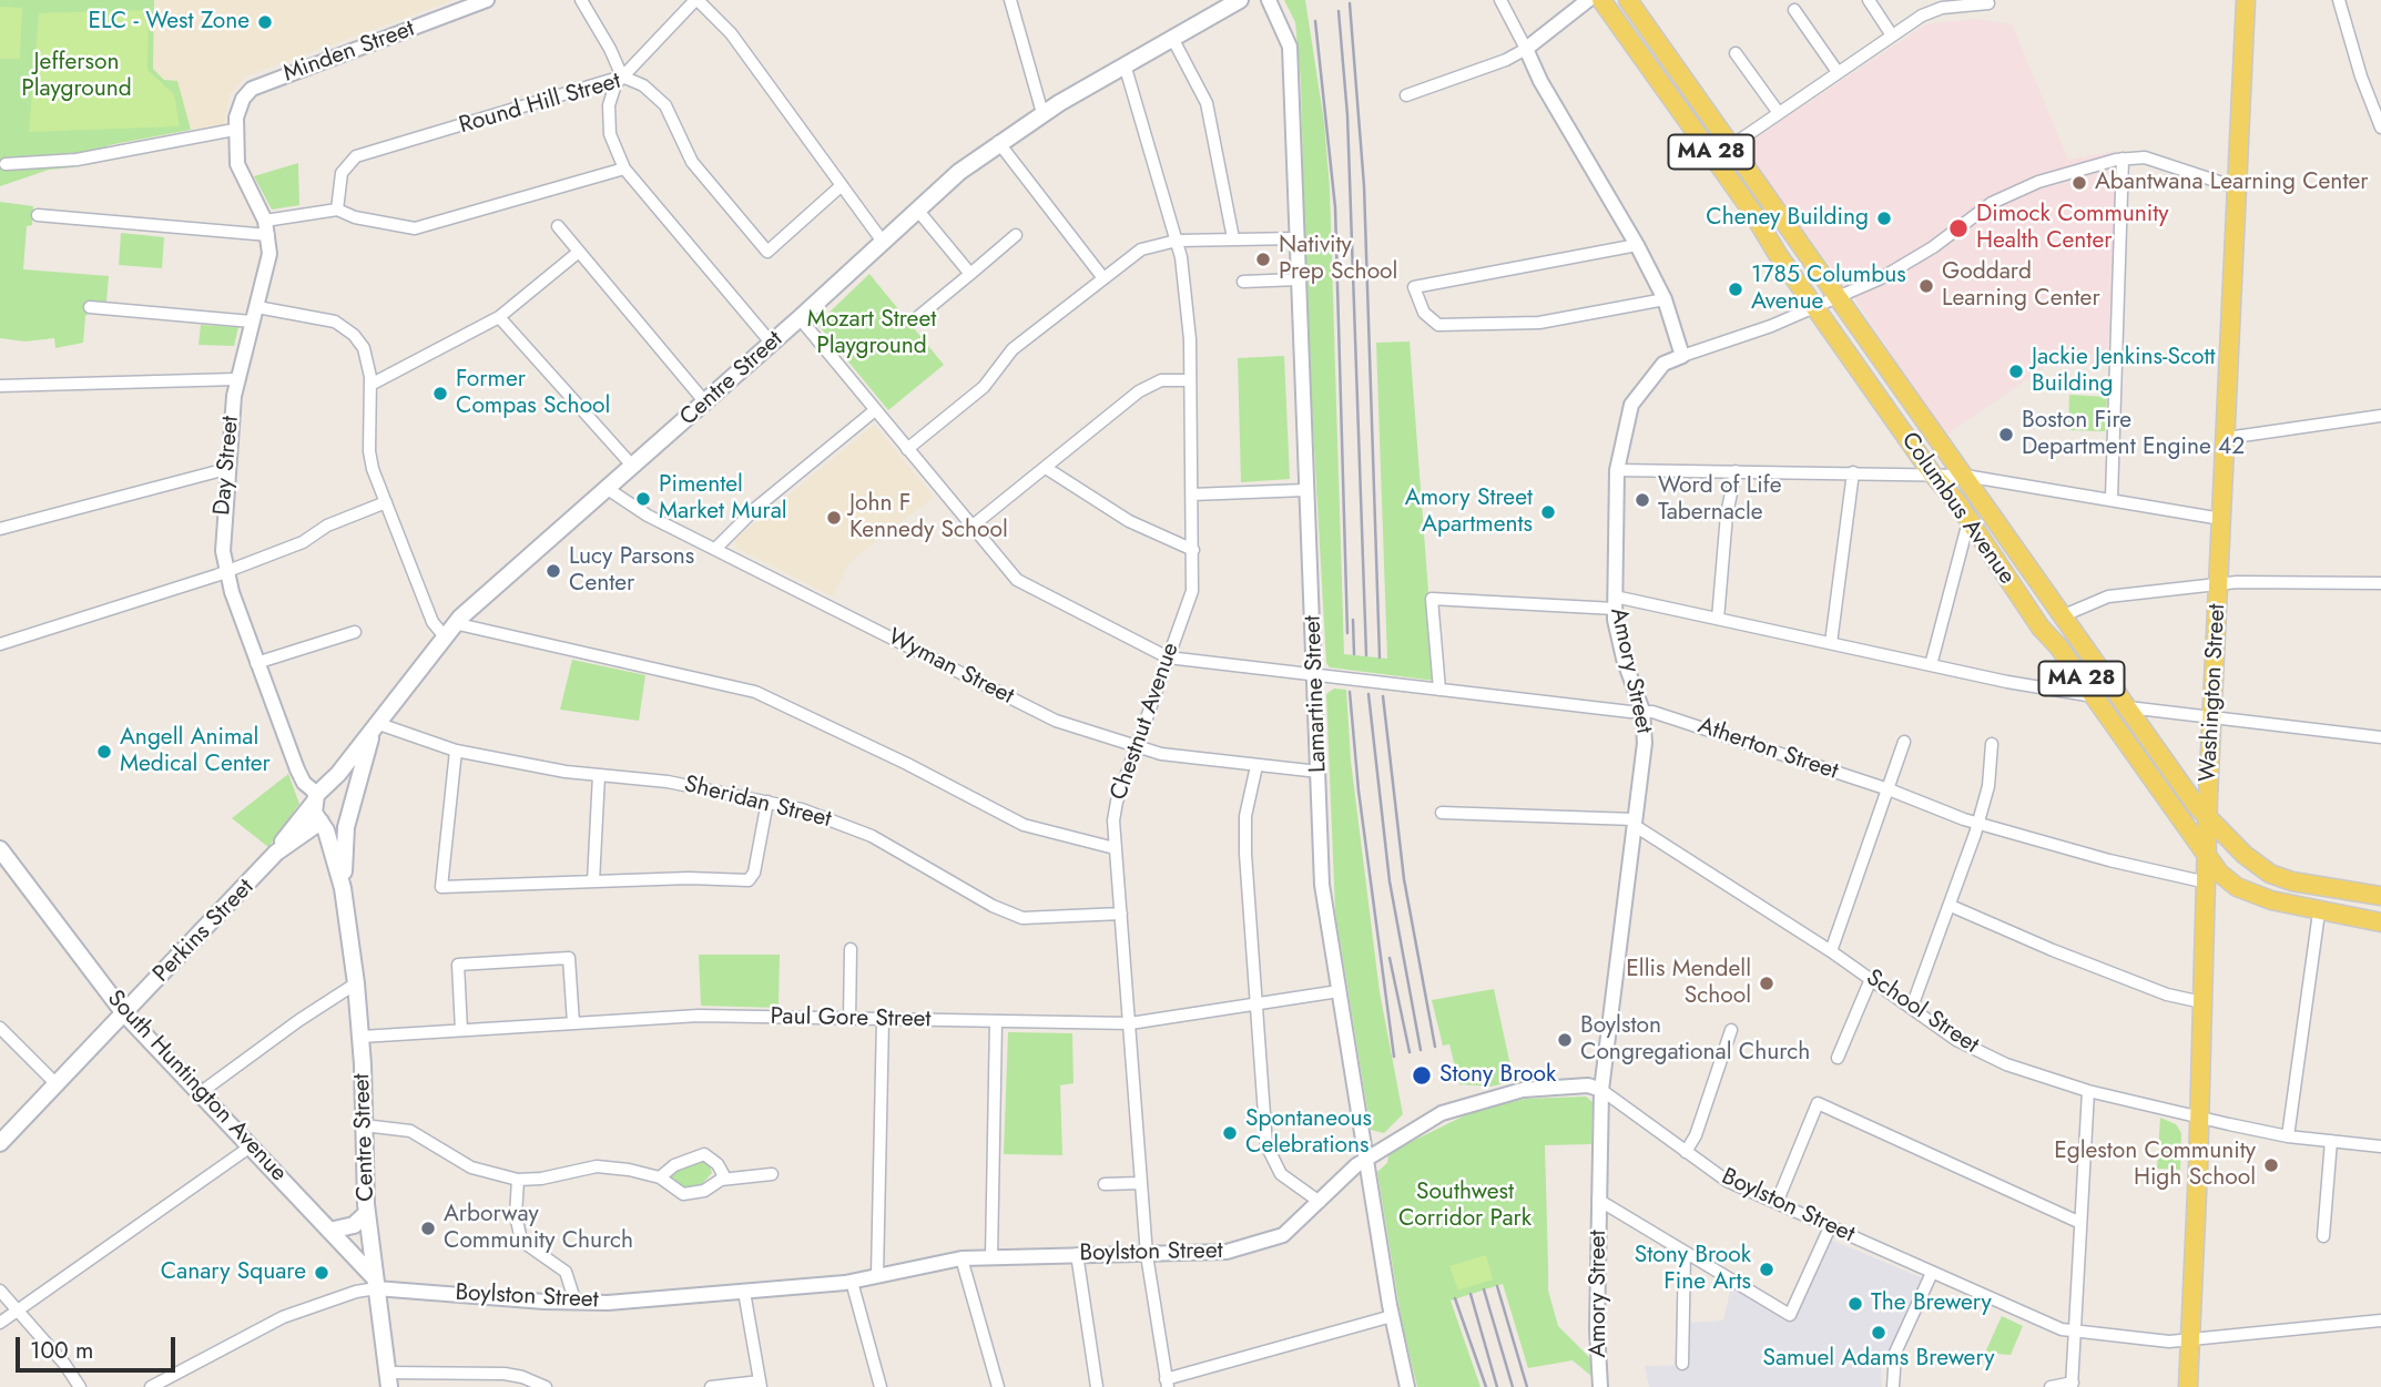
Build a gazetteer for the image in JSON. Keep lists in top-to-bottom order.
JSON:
{
  "streets": {
    "main road": [
      "MA 28",
      "Centre Street",
      "Columbus Avenue",
      "Washington Street",
      "Perkins Street",
      "South Huntington Avenue"
    ],
    "street": [
      "Minden Street",
      "Round Hill Street",
      "Day Street",
      "Wyman Street",
      "Amory Street",
      "Lamartine Street",
      "Chestnut Avenue",
      "Atherton Street",
      "Sheridan Street",
      "School Street",
      "Paul Gore Street",
      "Boylston Street"
    ]
  },
  "crossings": [
    ["Minden Street", "Day Street"],
    ["Centre Street", "Day Street"],
    ["Centre Street", "Wyman Street"],
    ["Centre Street", "Chestnut Avenue"],
    ["Centre Street", "Sheridan Street"],
    ["Centre Street", "Perkins Street"],
    ["Centre Street", "Paul Gore Street"],
    ["Centre Street", "South Huntington Avenue"],
    ["Centre Street", "Boylston Street"],
    ["Day Street", "Perkins Street"],
    ["Columbus Avenue", "Washington Street"],
    ["Wyman Street", "Lamartine Street"],
    ["Wyman Street", "Chestnut Avenue"],
    ["Amory Street", "Atherton Street"],
    ["Amory Street", "School Street"],
    ["Amory Street", "Boylston Street"],
    ["Washington Street", "Atherton Street"],
    ["Washington Street", "School Street"],
    ["Washington Street", "Boylston Street"],
    ["Lamartine Street", "Atherton Street"],
    ["Lamartine Street", "Paul Gore Street"],
    ["Lamartine Street", "Boylston Street"],
    ["Chestnut Avenue", "Atherton Street"],
    ["Chestnut Avenue", "Sheridan Street"],
    ["Chestnut Avenue", "Paul Gore Street"],
    ["Chestnut Avenue", "Boylston Street"],
    ["Perkins Street", "South Huntington Avenue"],
    ["South Huntington Avenue", "Boylston Street"]
  ],
  "parks": ["Jefferson Playground", "Mozart Street Playground", "Southwest Corridor Park"],
  "places": [
    "ELC - West Zone",
    "Abantwana Learning Center",
    "Cheney Building",
    "Dimock Community Health Center",
    "Nativity Prep School",
    "Goddard Learning Center",
    "1785 Columbus Avenue",
    "Jackie Jenkins-Scott Building",
    "Former Compas School",
    "Boston Fire Department Engine 42",
    "Pimentel Market Mural",
    "Word of Life Tabernacle",
    "Amory Street Apartments",
    "John F Kennedy School",
    "Lucy Parsons Center",
    "Angell Animal Medical Center",
    "Ellis Mendell School",
    "Boylston Congregational Church",
    "Stony Brook",
    "Spontaneous Celebrations",
    "Egleston Community High School",
    "Arborway Community Church",
    "Stony Brook Fine Arts",
    "Canary Square",
    "The Brewery",
    "Samuel Adams Brewery"
  ],
  "scale_bar": "100 m"
}
